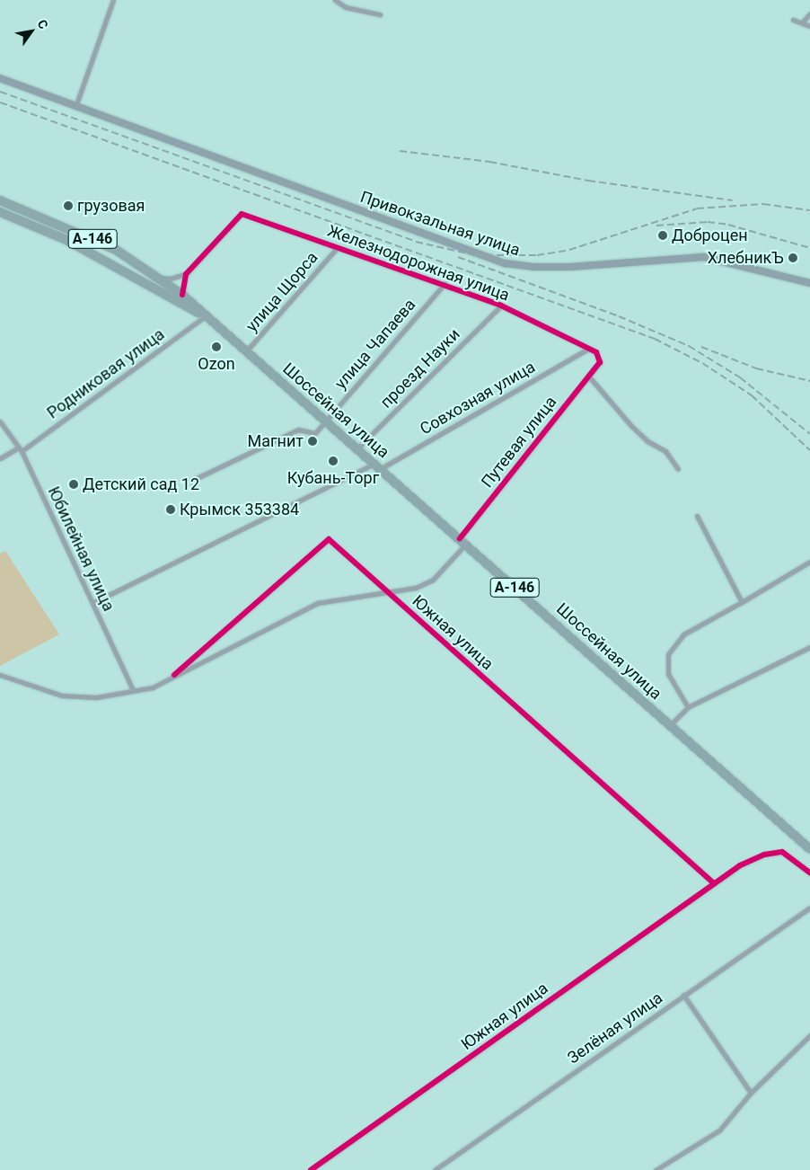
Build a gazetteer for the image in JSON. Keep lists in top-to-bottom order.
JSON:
{
  "streets": {
    "highway": ["А-146", "Шоссейная улица"],
    "main road": ["Привокзальная улица"],
    "street": [
      "Железнодорожная улица",
      "улица Щорса",
      "улица Чапаева",
      "проезд Науки",
      "Родниковая улица",
      "Совхозная улица",
      "Путевая улица",
      "Юбилейная улица",
      "Южная улица",
      "Зелёная улица"
    ]
  },
  "crossings": [
    ["А-146", "Родниковая улица"],
    ["А-146", "Шоссейная улица"],
    ["Железнодорожная улица", "улица Щорса"],
    ["Железнодорожная улица", "улица Чапаева"],
    ["Железнодорожная улица", "проезд Науки"],
    ["Железнодорожная улица", "Совхозная улица"],
    ["Железнодорожная улица", "Путевая улица"],
    ["улица Щорса", "Шоссейная улица"],
    ["улица Чапаева", "Шоссейная улица"],
    ["проезд Науки", "Шоссейная улица"],
    ["Родниковая улица", "Шоссейная улица"],
    ["Родниковая улица", "Юбилейная улица"],
    ["Совхозная улица", "Шоссейная улица"],
    ["Совхозная улица", "Юбилейная улица"],
    ["Шоссейная улица", "Путевая улица"],
    ["Путевая улица", "Южная улица"]
  ],
  "places": [
    "грузовая",
    "Доброцен",
    "ХлебникЪ",
    "Ozon",
    "Магнит",
    "Кубань-Торг",
    "Детский сад 12",
    "Крымск 353384"
  ],
  "north": "top right"
}
